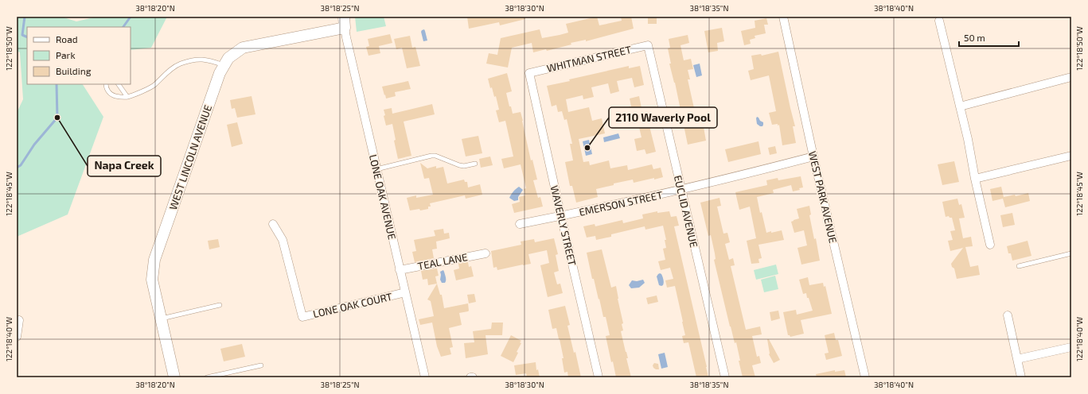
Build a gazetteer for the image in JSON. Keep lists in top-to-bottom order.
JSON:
{
  "streets": {
    "street": [
      "WHITMAN STREET",
      "WEST LINCOLN AVENUE",
      "LONE OAK AVENUE",
      "WEST PARK AVENUE",
      "EMERSON STREET",
      "EUCLID AVENUE",
      "WAVERLY STREET",
      "TEAL LANE",
      "LONE OAK COURT"
    ]
  },
  "crossings": [
    ["WHITMAN STREET", "EUCLID AVENUE"],
    ["WHITMAN STREET", "WAVERLY STREET"],
    ["WEST LINCOLN AVENUE", "LONE OAK AVENUE"],
    ["LONE OAK AVENUE", "TEAL LANE"],
    ["LONE OAK AVENUE", "LONE OAK COURT"],
    ["WEST PARK AVENUE", "EMERSON STREET"],
    ["EMERSON STREET", "EUCLID AVENUE"],
    ["EMERSON STREET", "WAVERLY STREET"]
  ],
  "places": ["Napa Creek", "2110 Waverly Pool"],
  "legend": ["Road", "Park", "Building"],
  "scale_bar": "50 m",
  "coordinates": [
    "38°18'20\"N",
    "38°18'25\"N",
    "38°18'30\"N",
    "38°18'35\"N",
    "38°18'40\"N",
    "122°18'50\"W",
    "122°18'45\"W",
    "122°18'40\"W"
  ]
}
